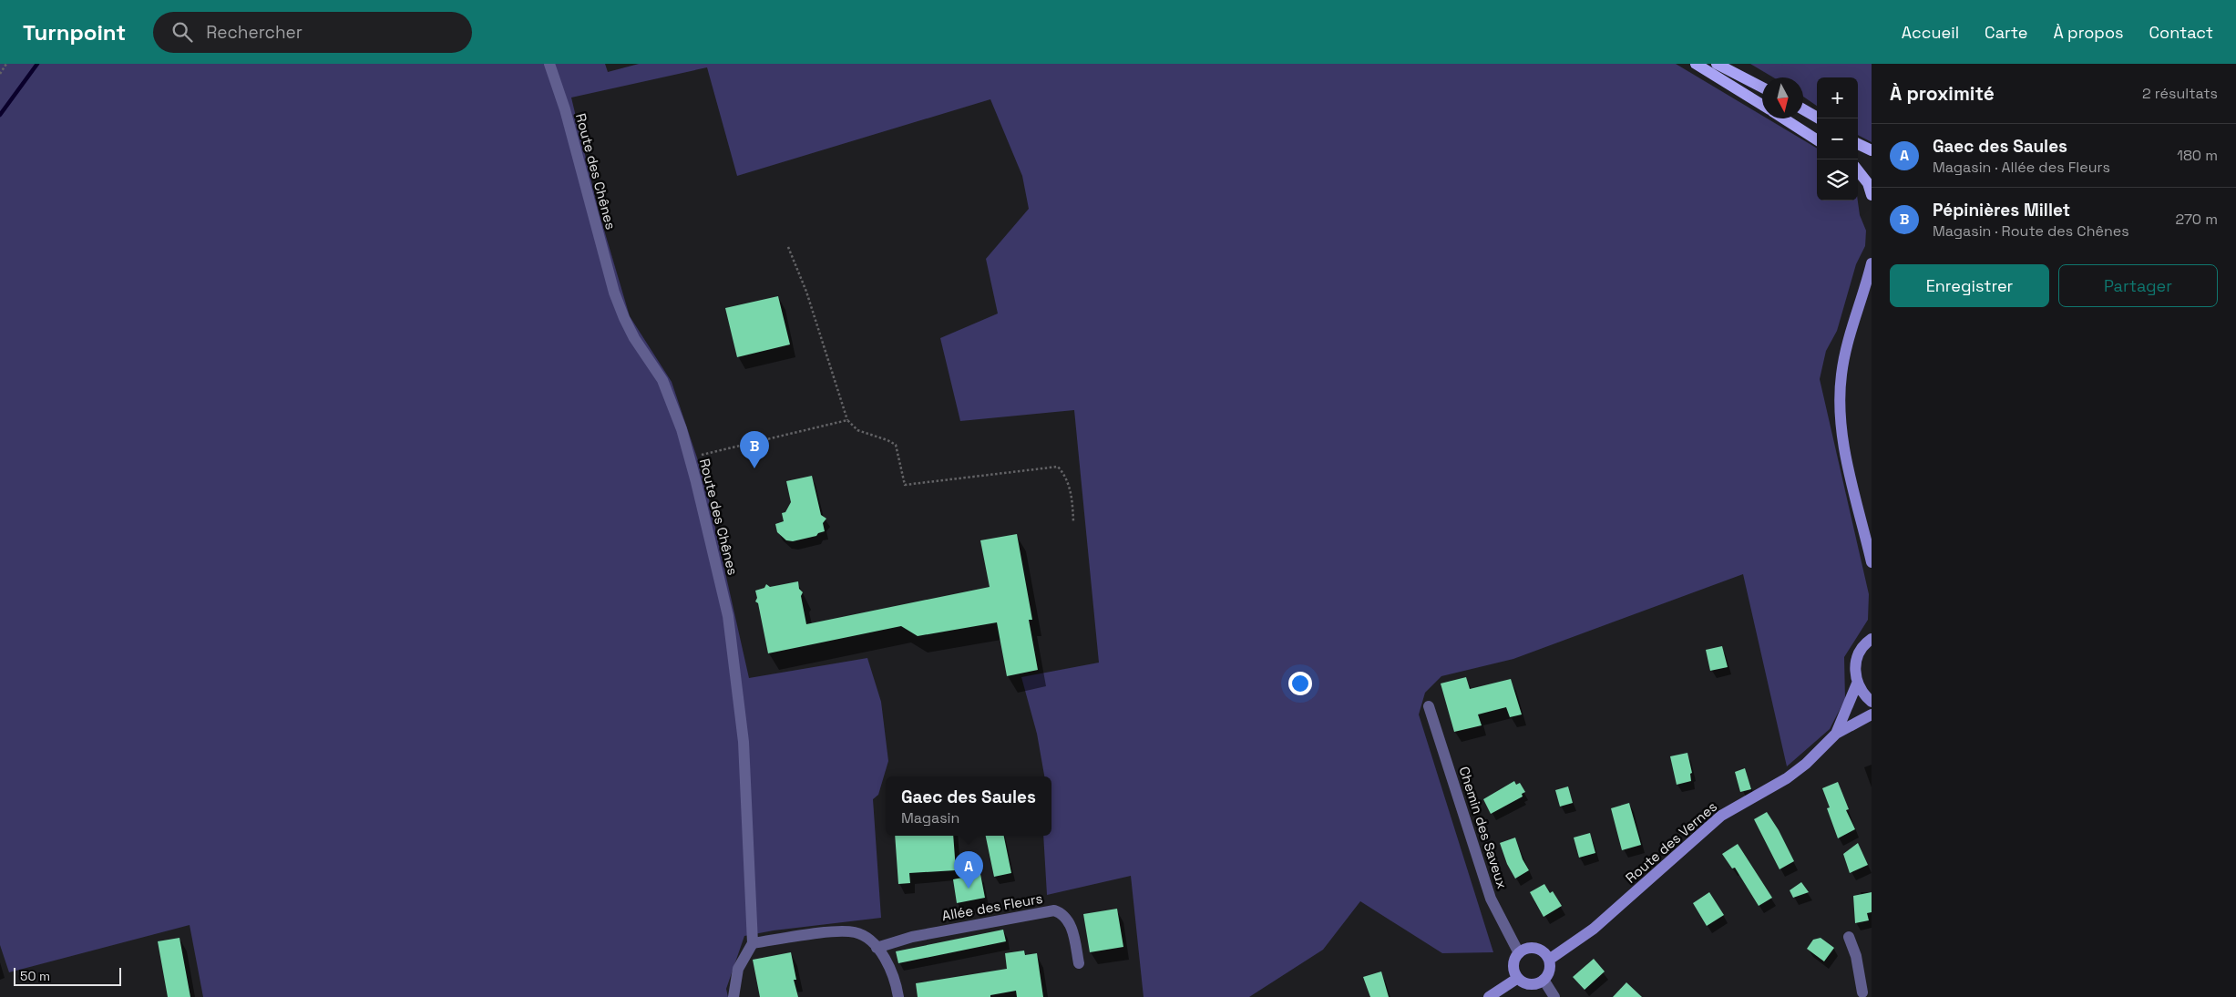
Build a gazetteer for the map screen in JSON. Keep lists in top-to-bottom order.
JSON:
{
  "streets": {
    "main road": ["Route des Vernes"],
    "street": ["Route des Chênes", "Chemin des Saveux", "Allée des Fleurs"]
  },
  "crossings": [
    ["Chemin des Saveux", "Route des Vernes"]
  ],
  "scale_bar": "50 m",
  "north": "bottom",
  "page": {
    "header": "Turnpoint",
    "search": "Rechercher",
    "nav": [
      "Accueil",
      "Carte",
      "À propos",
      "Contact"
    ],
    "heading": ["À proximité", "2 résultats"],
    "map_buttons": ["+", "−"],
    "list": [
      {
        "mark": "A",
        "name": "Gaec des Saules",
        "note": "Magasin · Allée des Fleurs",
        "value": "180 m"
      },
      {
        "mark": "B",
        "name": "Pépinières Millet",
        "note": "Magasin · Route des Chênes",
        "value": "270 m"
      }
    ],
    "buttons": ["Enregistrer", "Partager"],
    "pins": ["B", "A"],
    "popup": ["Gaec des Saules", "Magasin"],
    "scale": "50 m"
  }
}
